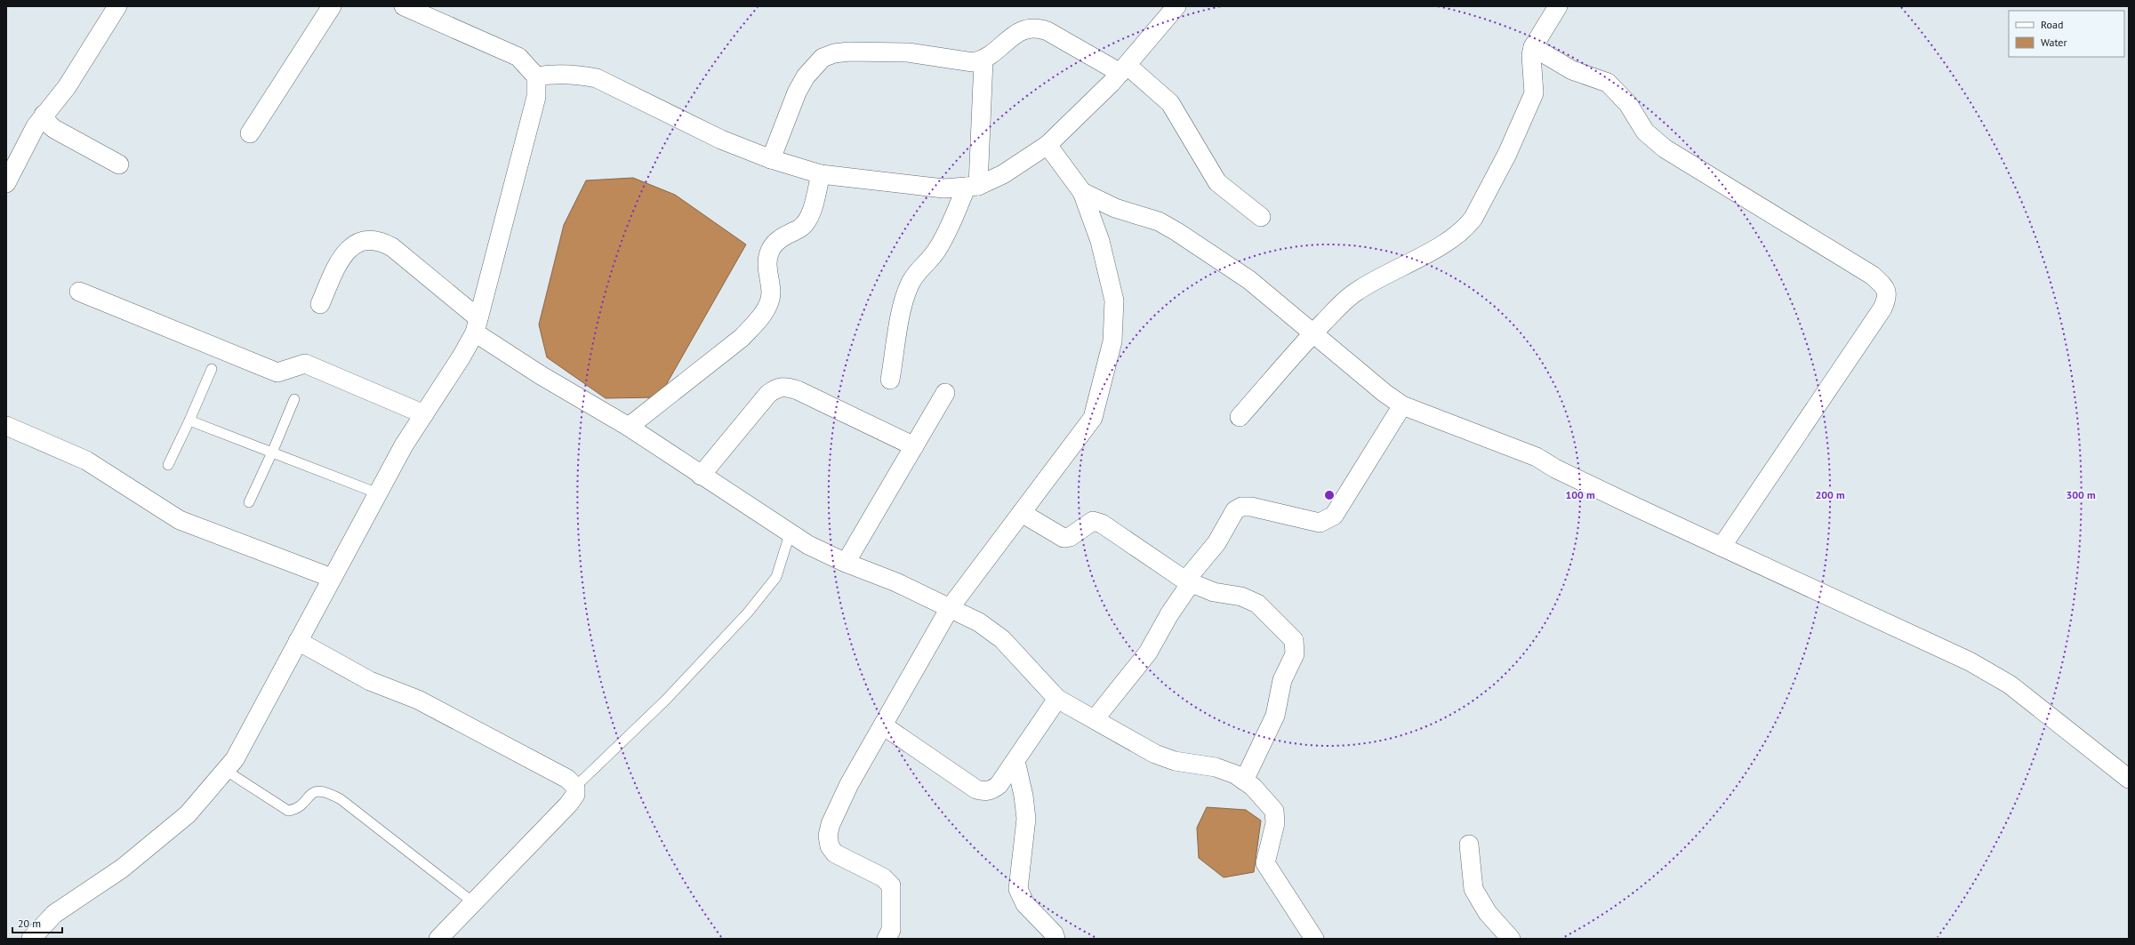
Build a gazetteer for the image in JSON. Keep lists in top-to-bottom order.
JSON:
{
  "legend": ["Road", "Water"],
  "scale_bar": "20 m",
  "rings": ["100 m", "200 m", "300 m"]
}
